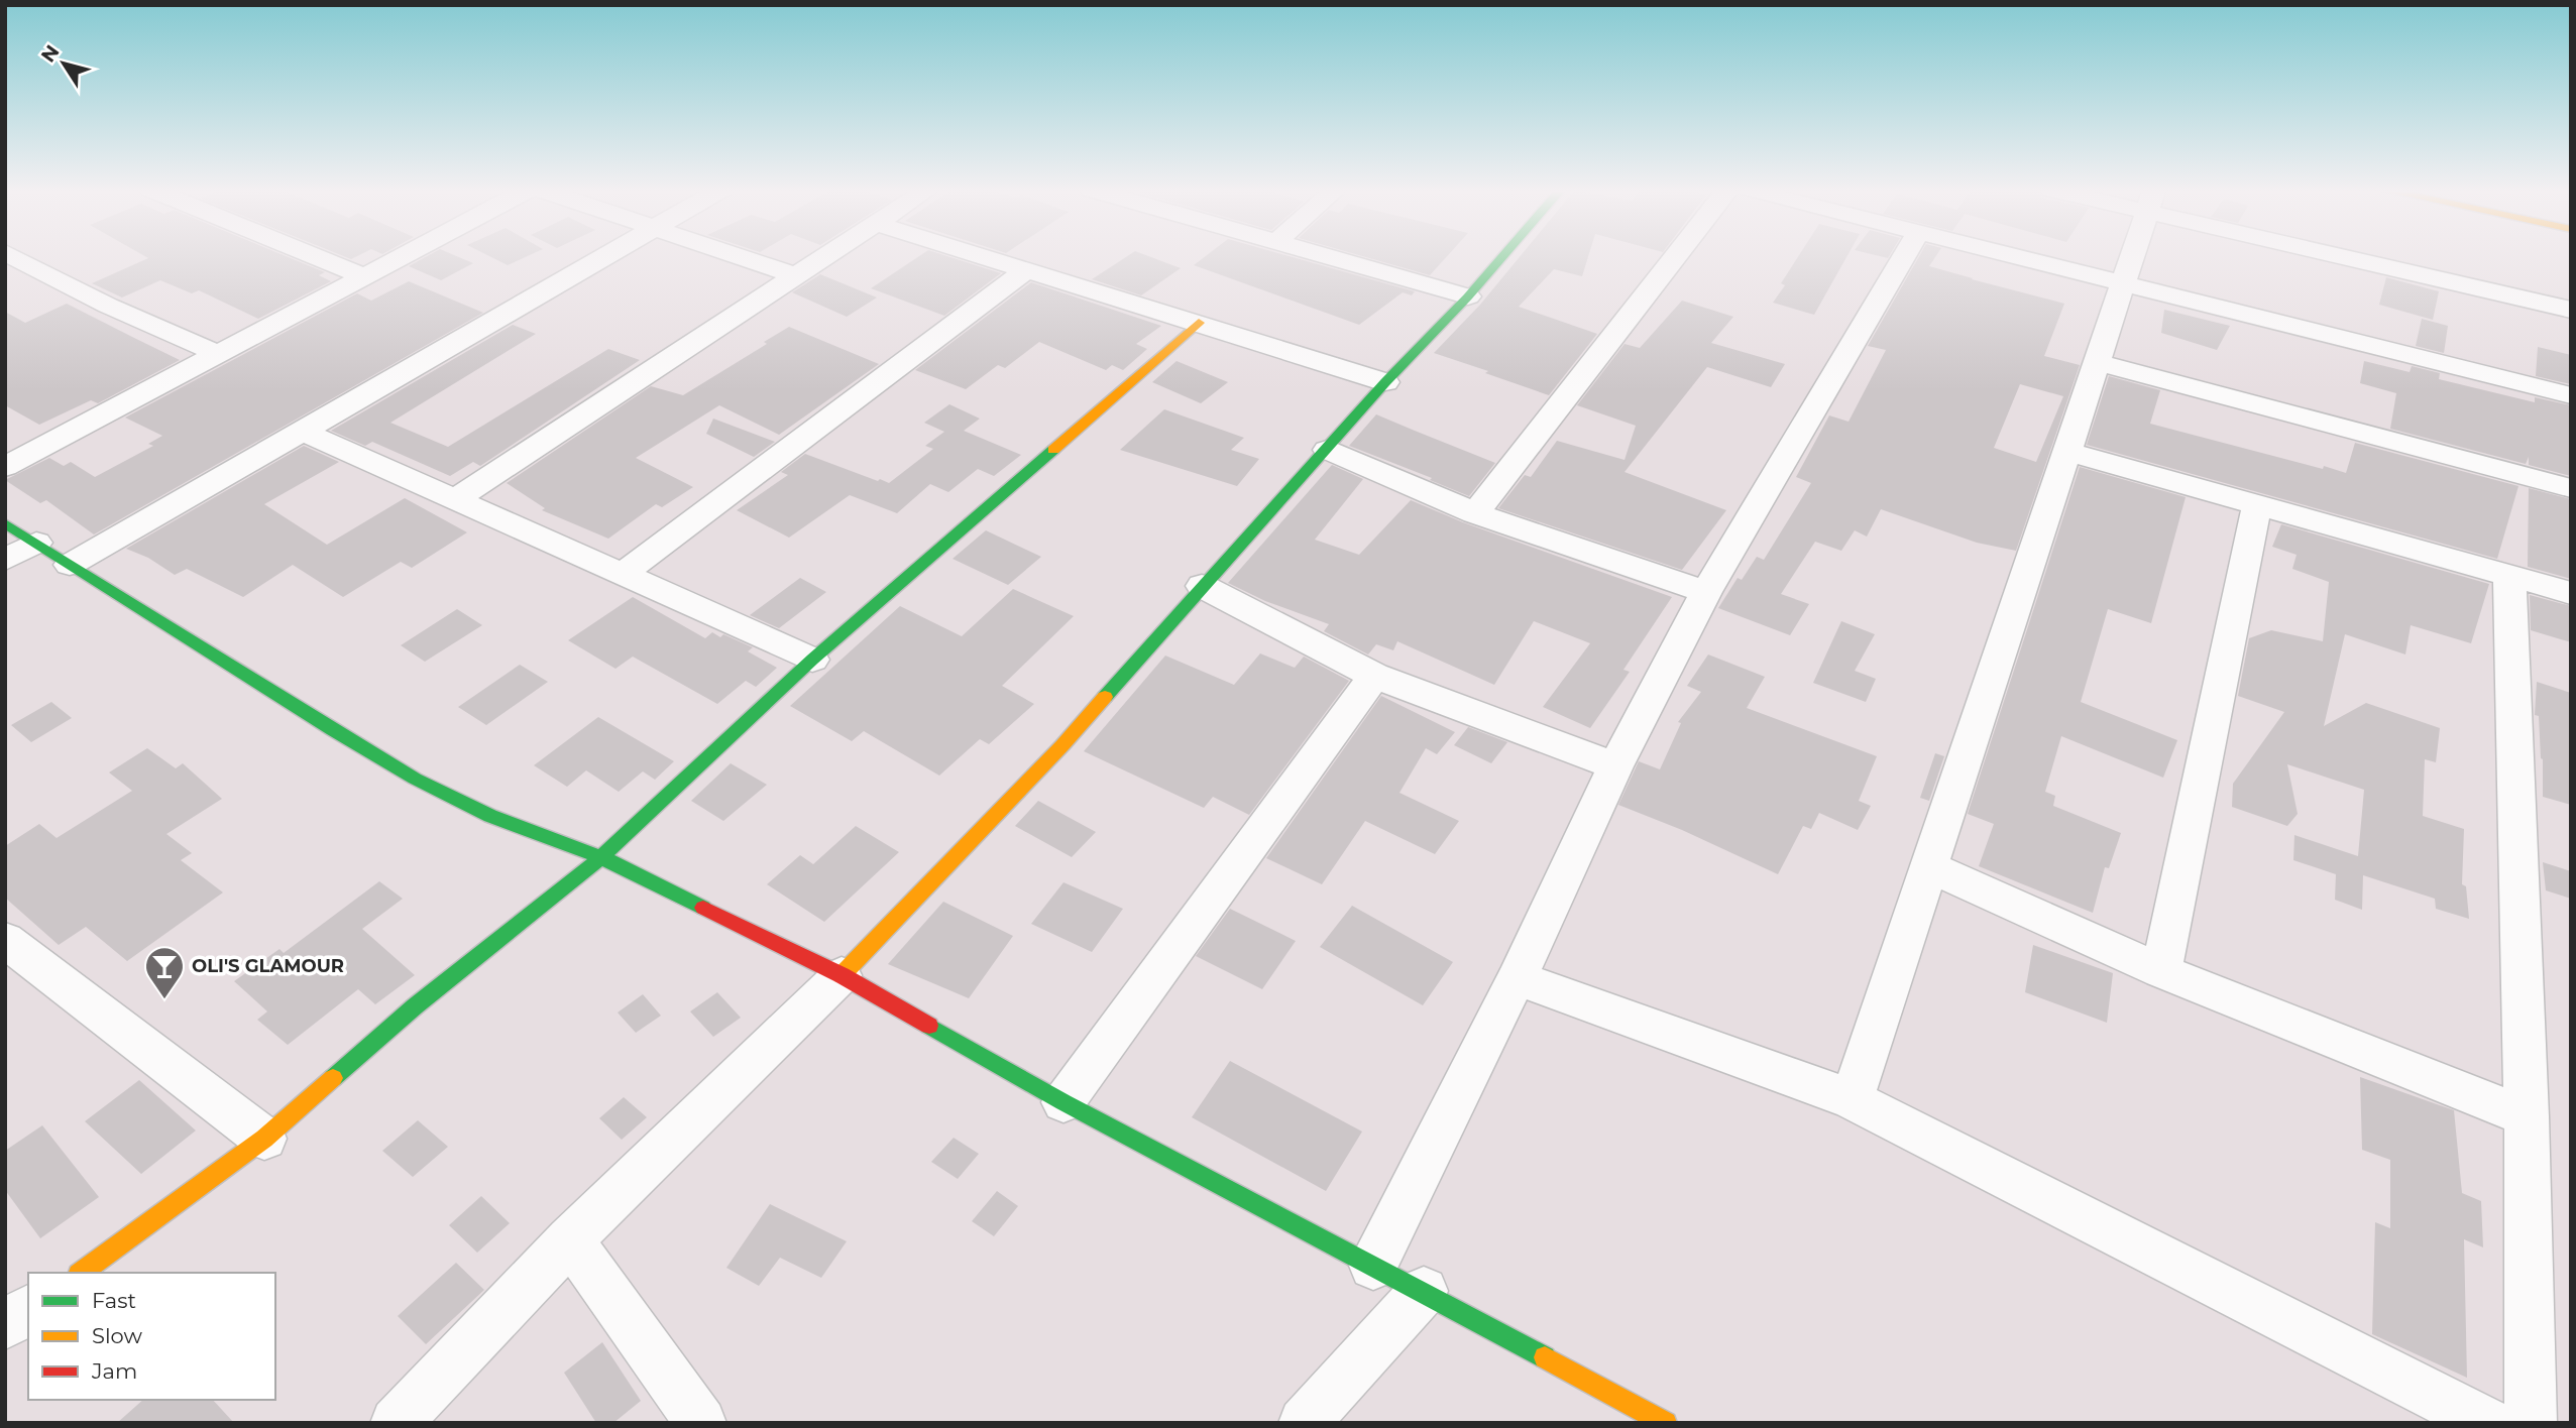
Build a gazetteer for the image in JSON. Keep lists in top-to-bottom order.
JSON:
{
  "places": {
    "bar": ["OLI'S GLAMOUR"]
  },
  "legend": ["Fast", "Slow", "Jam"],
  "north": "top left"
}
